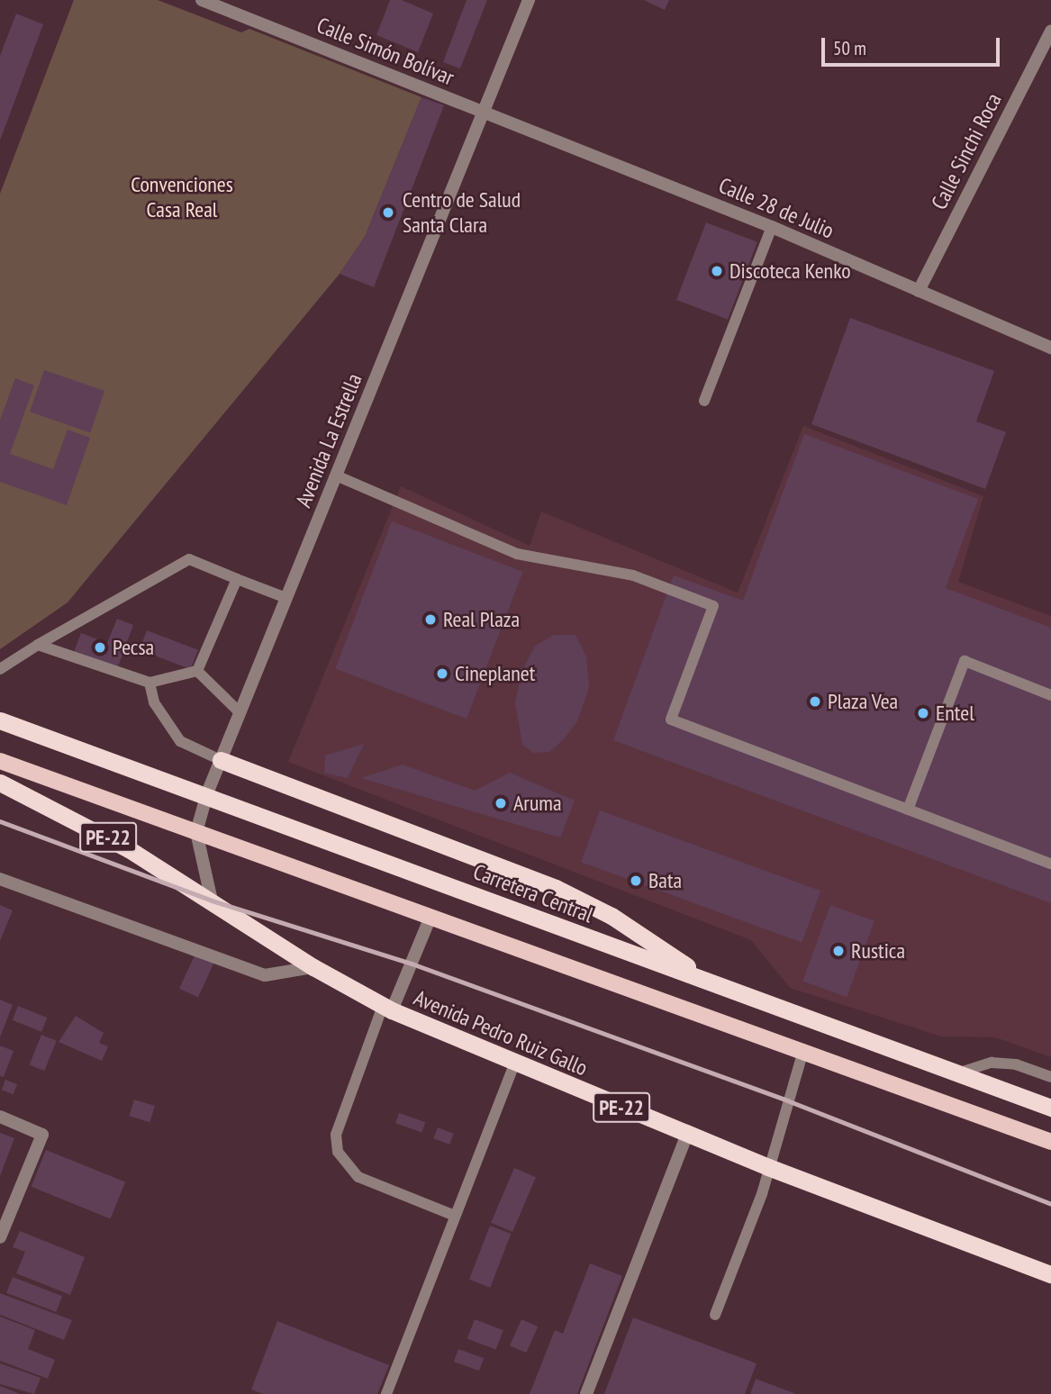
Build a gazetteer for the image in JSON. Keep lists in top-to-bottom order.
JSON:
{
  "streets": {
    "highway": ["PE-22", "Carretera Central", "Avenida Pedro Ruiz Gallo"],
    "street": [
      "Calle Simón Bolívar",
      "Calle Sinchi Roca",
      "Calle 28 de Julio",
      "Avenida La Estrella"
    ]
  },
  "crossings": [
    ["Calle Simón Bolívar", "Calle 28 de Julio"],
    ["Calle Simón Bolívar", "Avenida La Estrella"],
    ["Calle Sinchi Roca", "Calle 28 de Julio"],
    ["Calle 28 de Julio", "Avenida La Estrella"],
    ["Avenida La Estrella", "Carretera Central"],
    ["Avenida La Estrella", "Avenida Pedro Ruiz Gallo"]
  ],
  "parks": ["Convenciones Casa Real"],
  "places": [
    "Centro de Salud Santa Clara",
    "Discoteca Kenko",
    "Real Plaza",
    "Pecsa",
    "Cineplanet",
    "Plaza Vea",
    "Entel",
    "Aruma",
    "Bata",
    "Rustica"
  ],
  "scale_bar": "50 m"
}
